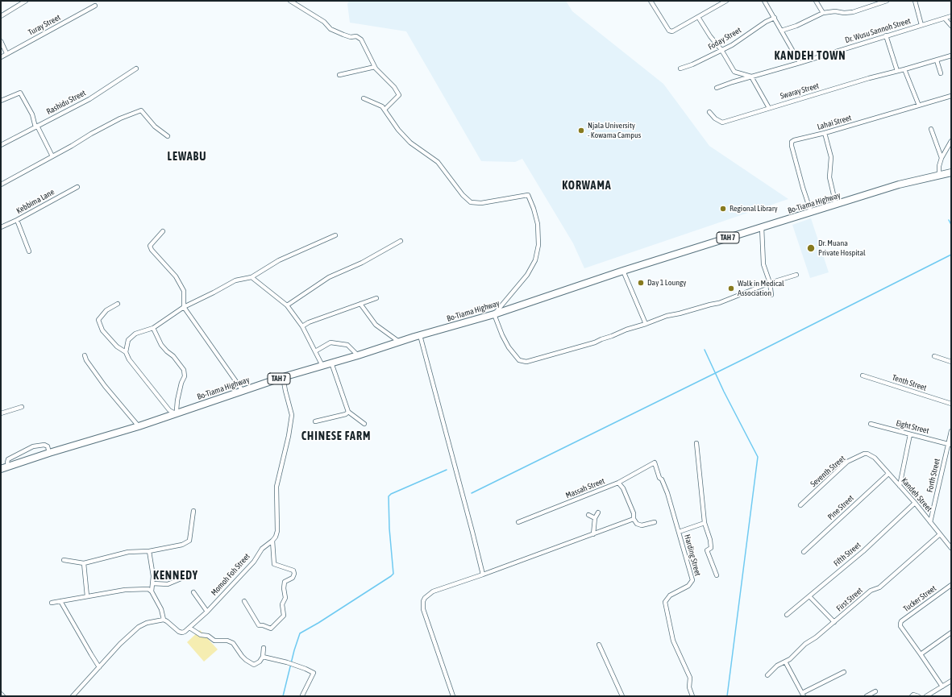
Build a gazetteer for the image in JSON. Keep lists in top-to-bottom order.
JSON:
{
  "streets": {
    "highway": ["Bo-Tiama Highway", "TAH 7"],
    "street": [
      "Turay Street",
      "Dr. Wusu Sannoh Street",
      "Foday Street",
      "Swaray Street",
      "Rashidu Street",
      "Lahai Street",
      "Kebbima Lane",
      "Tenth Street",
      "Eight Street",
      "Seventh Street",
      "Forth Street",
      "Massah Street",
      "Kandeh Street",
      "Pine Street",
      "Fifth Street",
      "Harding Street",
      "Momoh Foh Street",
      "Tucker Street",
      "First Street"
    ]
  },
  "crossings": [
    ["Lahai Street", "Bo-Tiama Highway"],
    ["Eight Street", "Forth Street"],
    ["Seventh Street", "Kandeh Street"],
    ["Forth Street", "Kandeh Street"],
    ["Massah Street", "Harding Street"],
    ["Kandeh Street", "Pine Street"],
    ["Kandeh Street", "Fifth Street"],
    ["Kandeh Street", "First Street"]
  ],
  "districts": [
    "KANDEH TOWN",
    "LEWABU",
    "KORWAMA",
    "CHINESE FARM",
    "KENNEDY"
  ],
  "places": [
    "Njala University - Kowama Campus",
    "Regional Library",
    "Dr. Muana Private Hospital",
    "Day 1 Loungy",
    "Walk in Medical Association"
  ]
}
